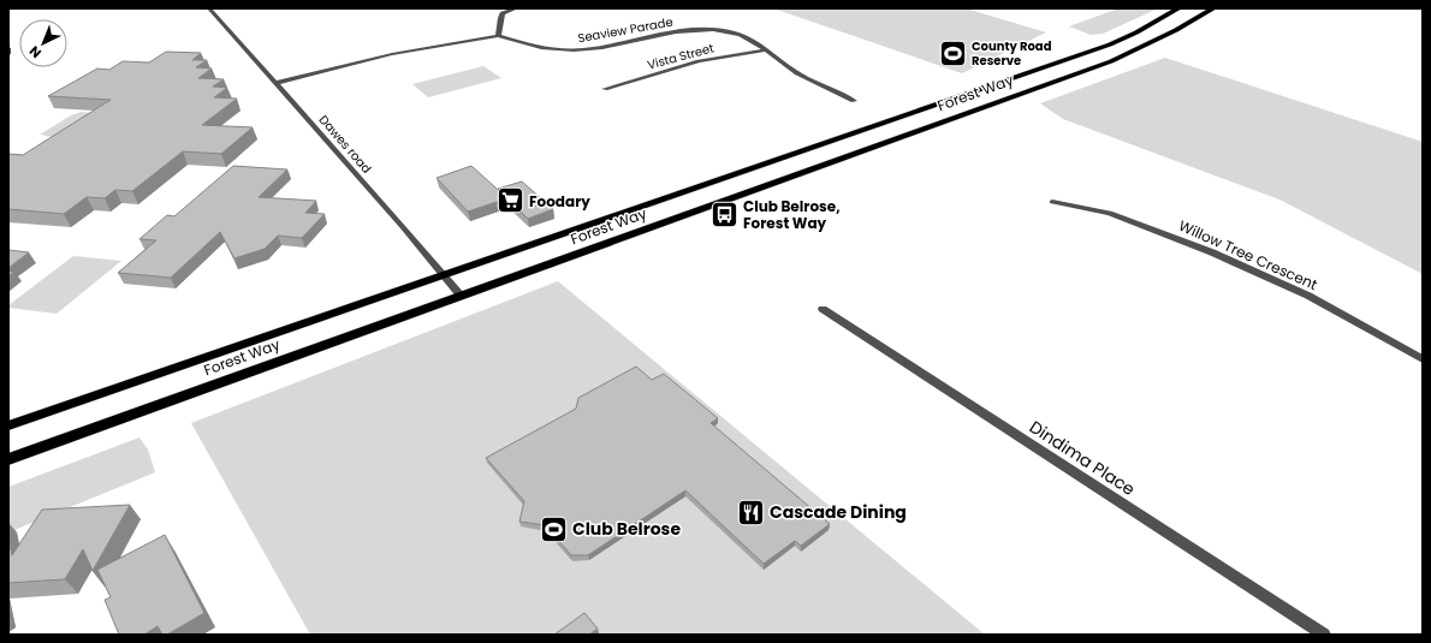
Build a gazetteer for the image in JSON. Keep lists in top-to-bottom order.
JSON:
{
  "streets": {
    "main road": ["Forest Way"],
    "street": [
      "Seaview Parade",
      "Vista Street",
      "Dawes road",
      "Willow Tree Crescent",
      "Dindima Place"
    ]
  },
  "crossings": [
    ["Seaview Parade", "Vista Street"],
    ["Seaview Parade", "Dawes road"],
    ["Forest Way", "Dawes road"]
  ],
  "places": {
    "sports": ["County Road Reserve", "Club Belrose"],
    "supermarket": ["Foodary"],
    "bus stop": ["Club Belrose, Forest Way"],
    "restaurant": ["Cascade Dining"]
  },
  "north": "bottom left"
}
